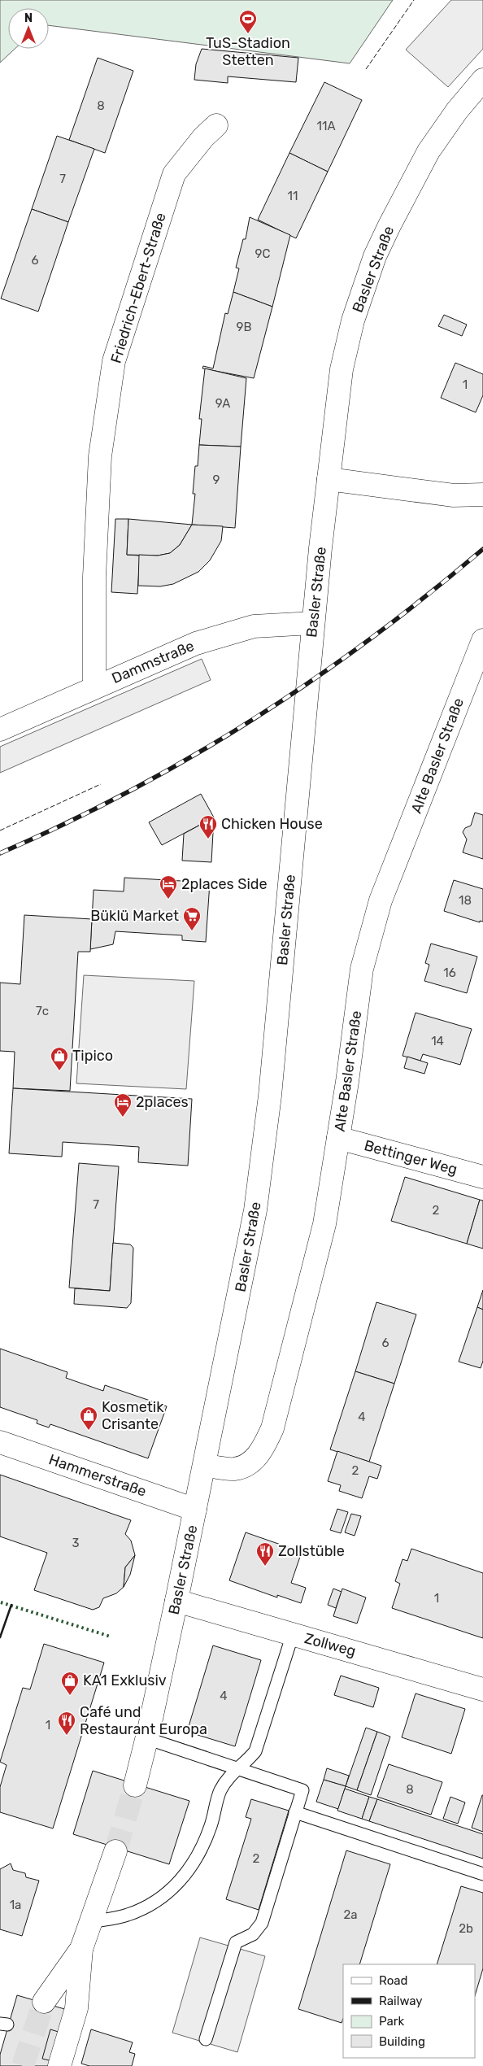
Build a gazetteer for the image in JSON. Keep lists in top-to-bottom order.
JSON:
{
  "streets": {
    "main road": [
      "Basler Straße",
      "Friedrich-Ebert-Straße",
      "Dammstraße",
      "Alte Basler Straße",
      "Bettinger Weg",
      "Hammerstraße",
      "Zollweg"
    ]
  },
  "crossings": [
    ["Basler Straße", "Dammstraße"],
    ["Basler Straße", "Alte Basler Straße"],
    ["Basler Straße", "Hammerstraße"],
    ["Basler Straße", "Zollweg"],
    ["Friedrich-Ebert-Straße", "Dammstraße"],
    ["Alte Basler Straße", "Bettinger Weg"]
  ],
  "places": {
    "sports": ["TuS-Stadion Stetten"],
    "restaurant": ["Chicken House", "Zollstüble", "Café und Restaurant Europa"],
    "hotel": ["2places Side", "2places"],
    "supermarket": ["Büklü Market"],
    "shop": ["Tipico", "Kosmetik Crisante", "KA1 Exklusiv"]
  },
  "house_numbers": [
    "8",
    "11A",
    "7",
    "11",
    "9C",
    "6",
    "9B",
    "1",
    "9A",
    "9",
    "18",
    "16",
    "7c",
    "14",
    "7",
    "2",
    "6",
    "4",
    "2",
    "3",
    "1",
    "4",
    "1",
    "8",
    "2",
    "1a",
    "2a",
    "2b"
  ],
  "legend": [
    "Road",
    "Railway",
    "Park",
    "Building"
  ],
  "north": "top"
}
